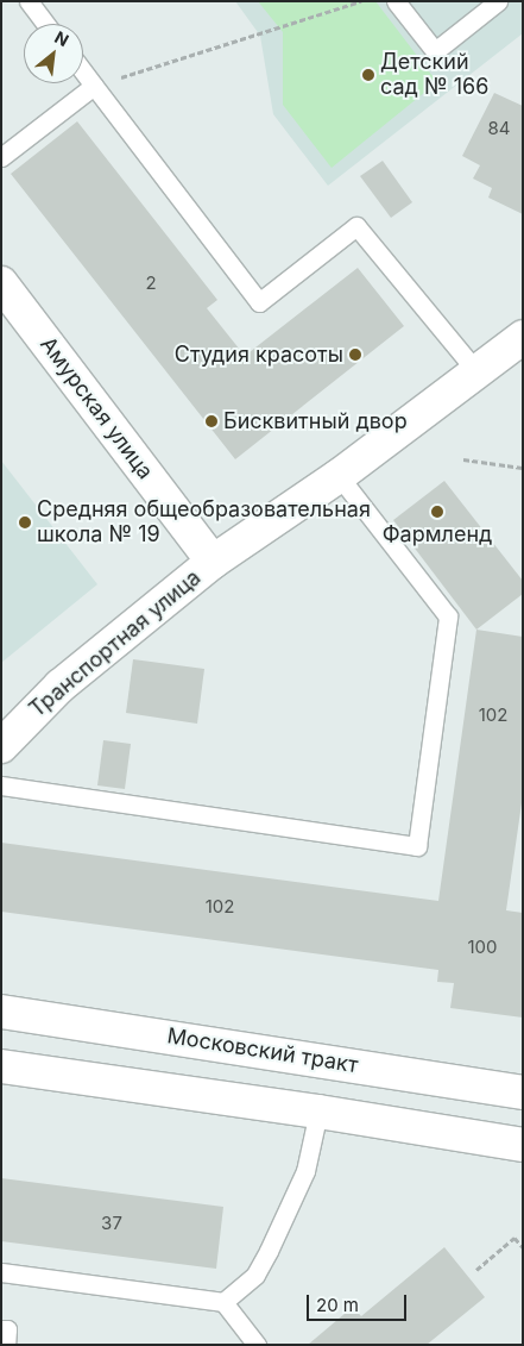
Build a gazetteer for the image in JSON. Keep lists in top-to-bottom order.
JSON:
{
  "streets": {
    "main road": ["Амурская улица", "Транспортная улица", "Московский тракт"]
  },
  "crossings": [
    ["Амурская улица", "Транспортная улица"]
  ],
  "places": [
    "Детский сад № 166",
    "Студия красоты",
    "Бисквитный двор",
    "Фармленд",
    "Средняя общеобразовательная школа № 19"
  ],
  "house_numbers": [
    "84",
    "2",
    "102",
    "102",
    "100",
    "37"
  ],
  "scale_bar": "20 m",
  "north": "top right"
}
